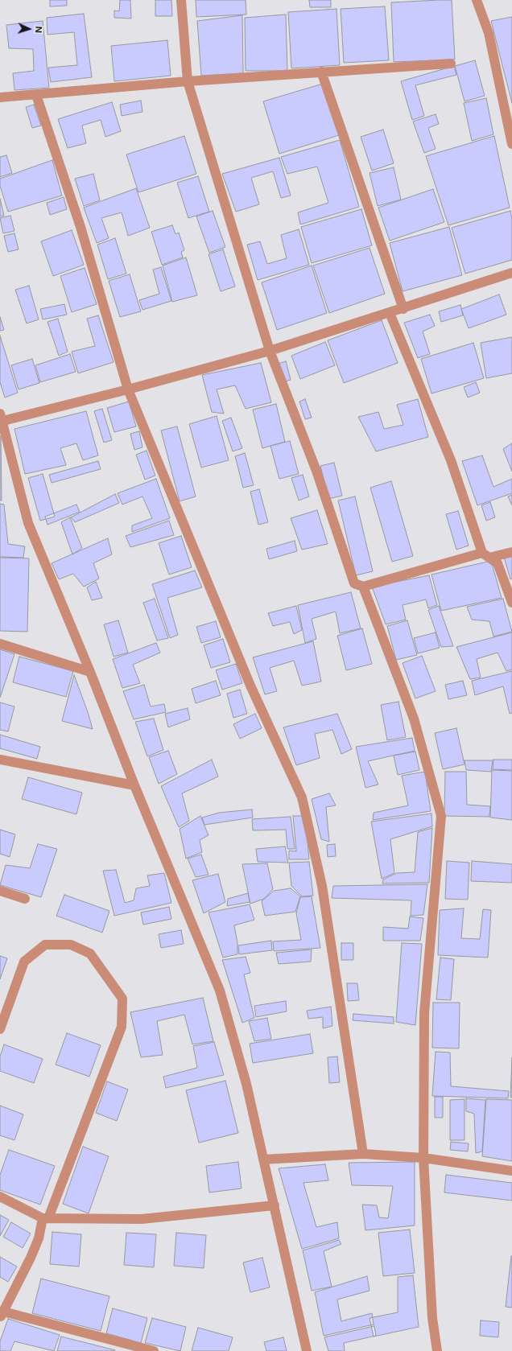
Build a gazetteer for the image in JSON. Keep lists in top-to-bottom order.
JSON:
{
  "north": "right"
}
